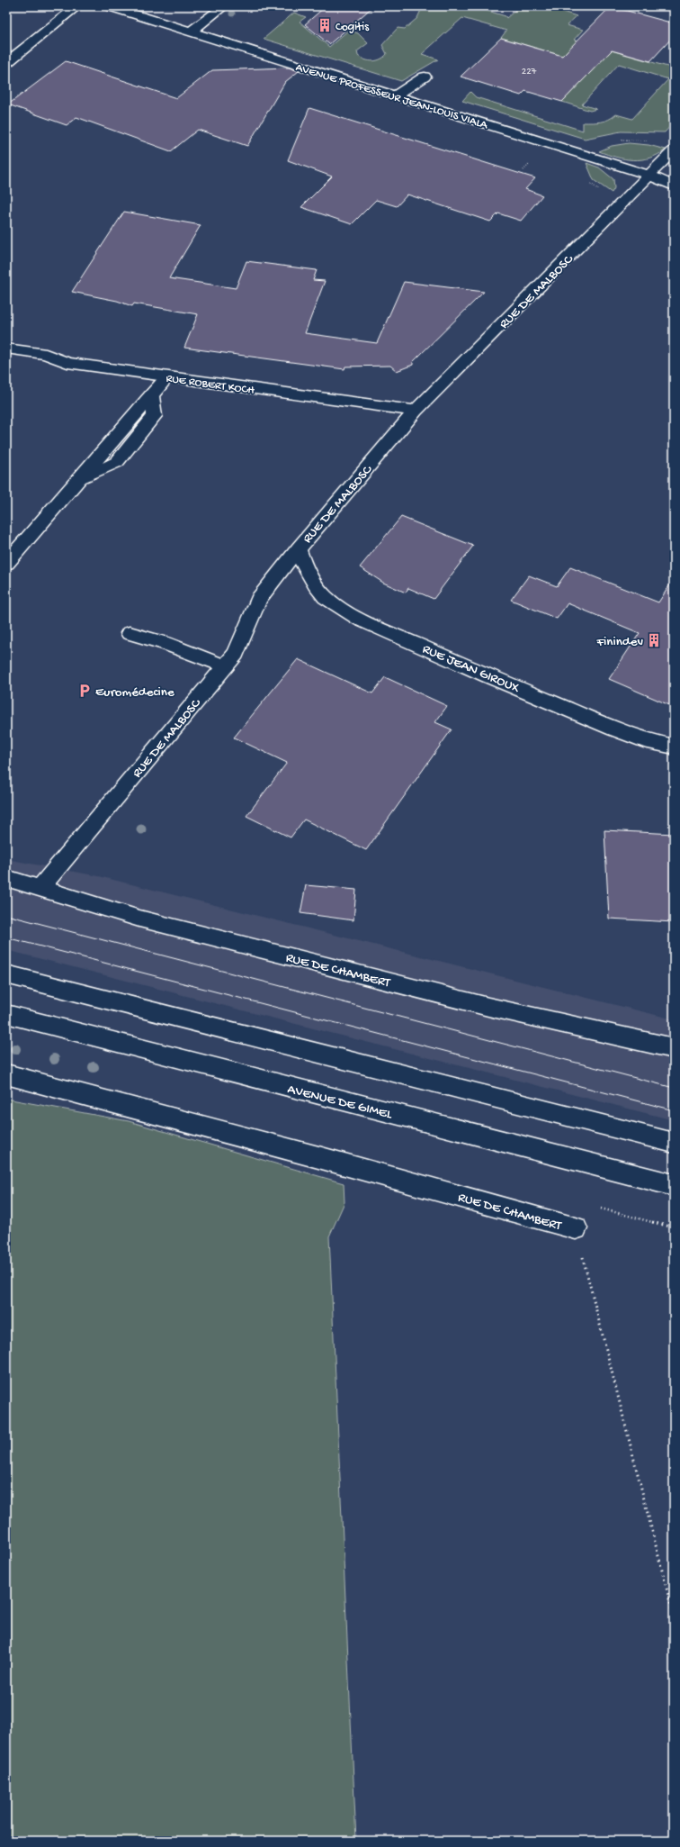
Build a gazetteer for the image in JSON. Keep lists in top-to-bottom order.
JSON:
{
  "streets": {
    "street": [
      "AVENUE PROFESSEUR JEAN-LOUIS VIALA",
      "RUE DE MALBOSC",
      "RUE ROBERT KOCH",
      "RUE JEAN GIROUX",
      "RUE DE CHAMBERT",
      "AVENUE DE GIMEL"
    ]
  },
  "crossings": [
    ["AVENUE PROFESSEUR JEAN-LOUIS VIALA", "RUE DE MALBOSC"],
    ["RUE DE MALBOSC", "RUE ROBERT KOCH"],
    ["RUE DE MALBOSC", "RUE JEAN GIROUX"],
    ["RUE DE MALBOSC", "RUE DE CHAMBERT"]
  ],
  "places": {
    "building": ["Cogitis", "Finindev"],
    "parking": ["Euromédecine"]
  },
  "house_numbers": ["227"]
}
